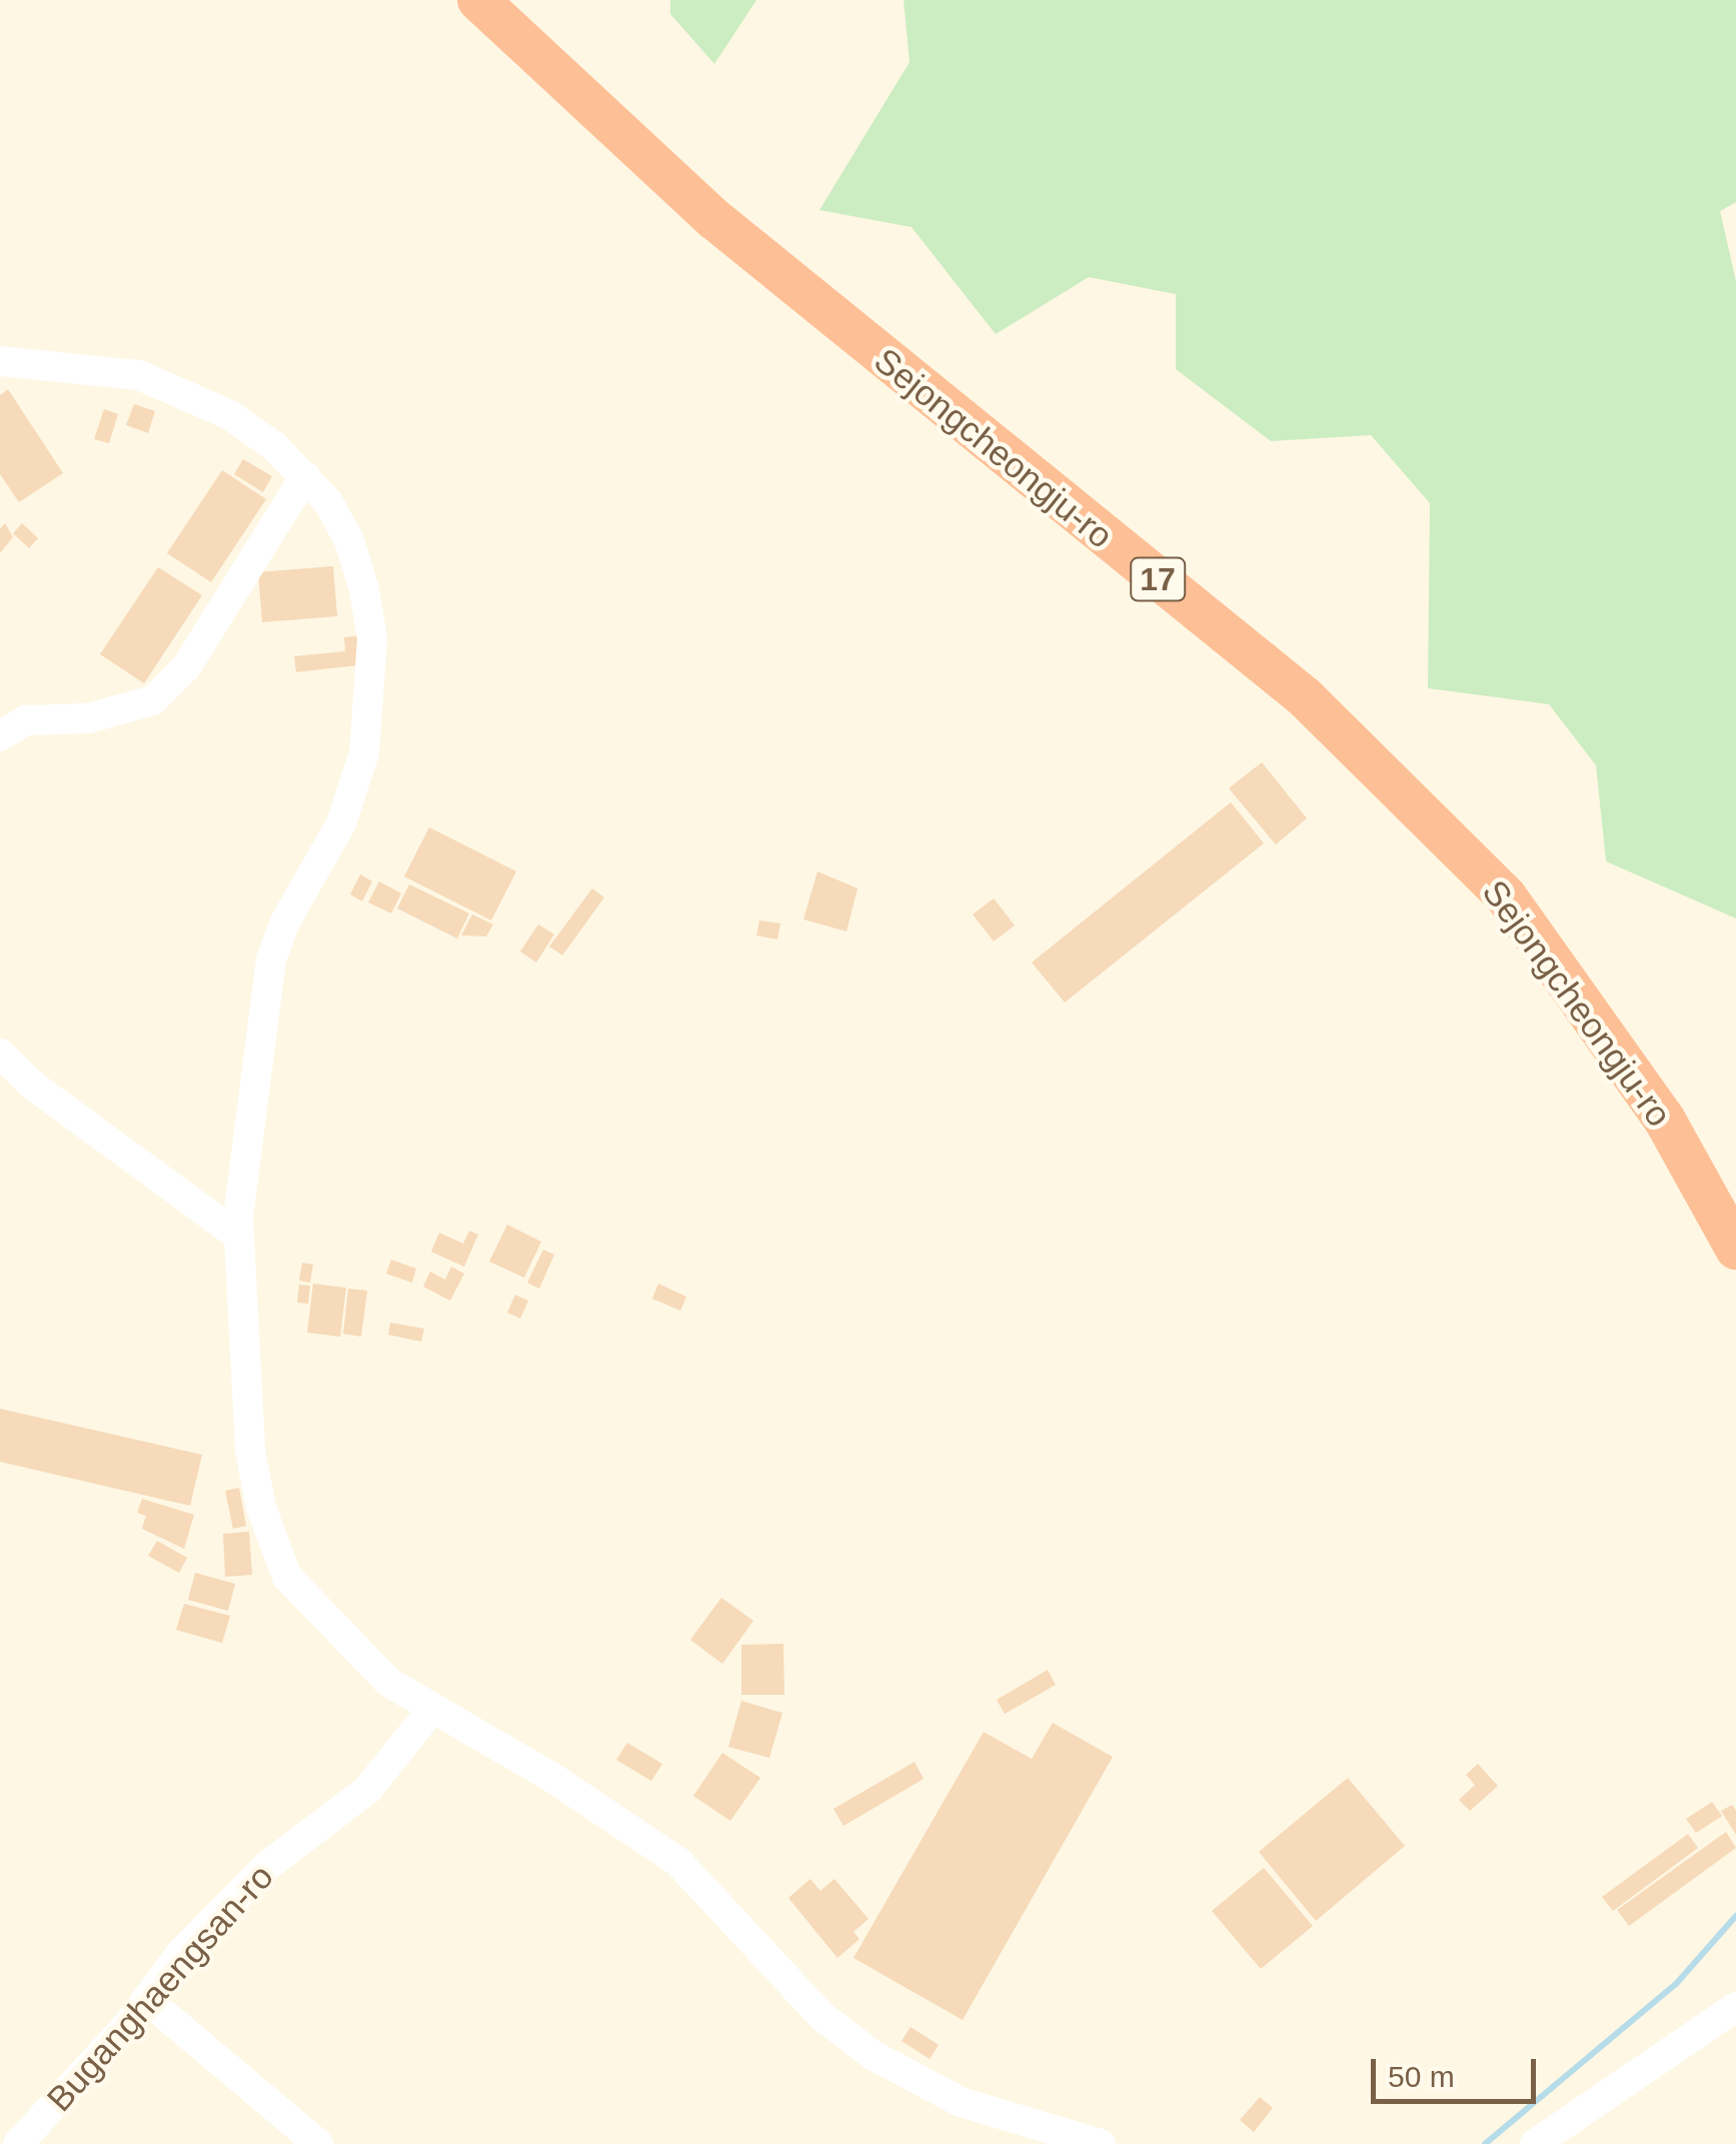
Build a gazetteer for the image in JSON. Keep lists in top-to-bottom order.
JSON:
{
  "streets": {
    "highway": ["Sejongcheongju-ro", "17"],
    "street": ["Buganghaengsan-ro"]
  },
  "scale_bar": "50 m"
}
